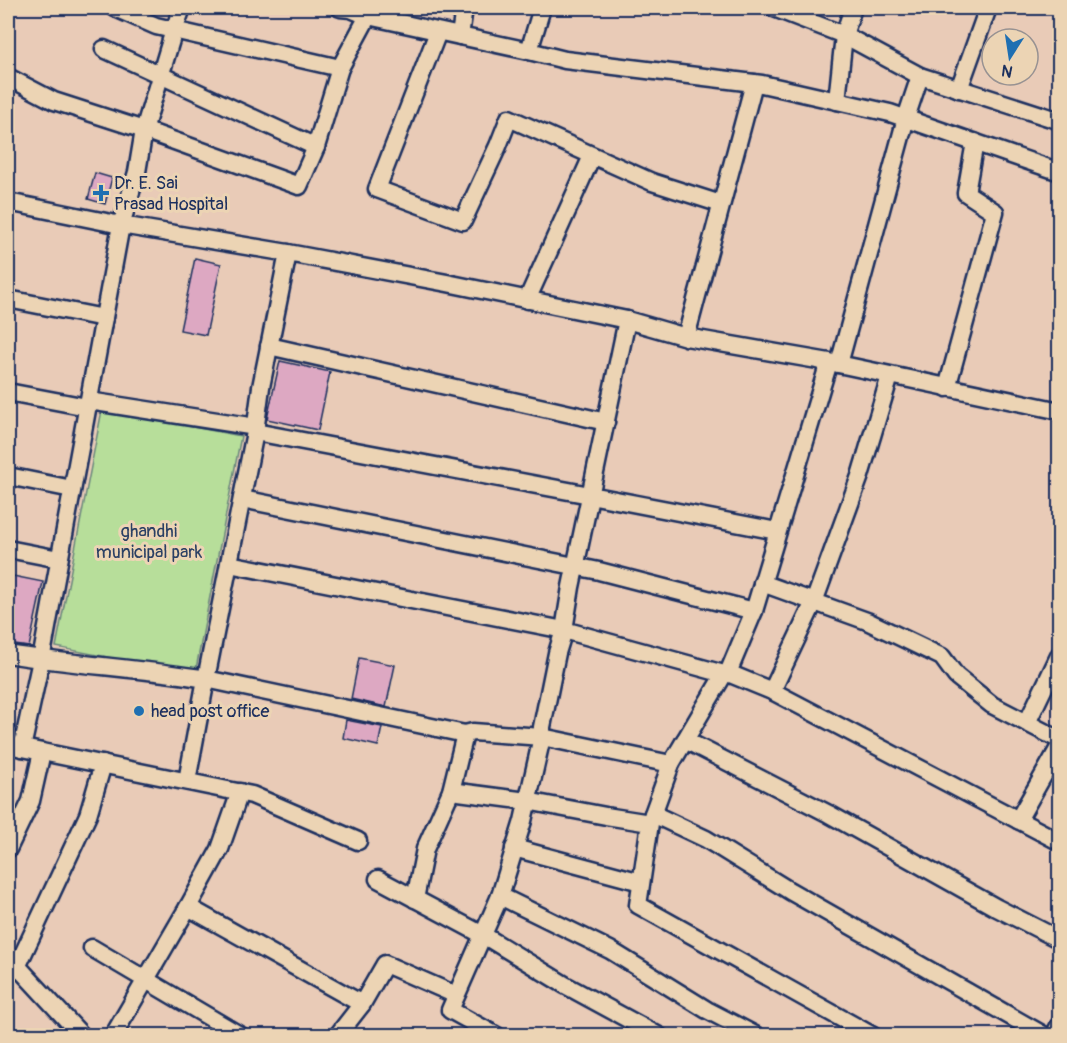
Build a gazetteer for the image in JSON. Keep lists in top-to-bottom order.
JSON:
{
  "parks": ["ghandhi municipal park"],
  "places": {
    "health": ["Dr. E. Sai Prasad Hospital"],
    "other": ["head post office"]
  },
  "north": "bottom"
}
